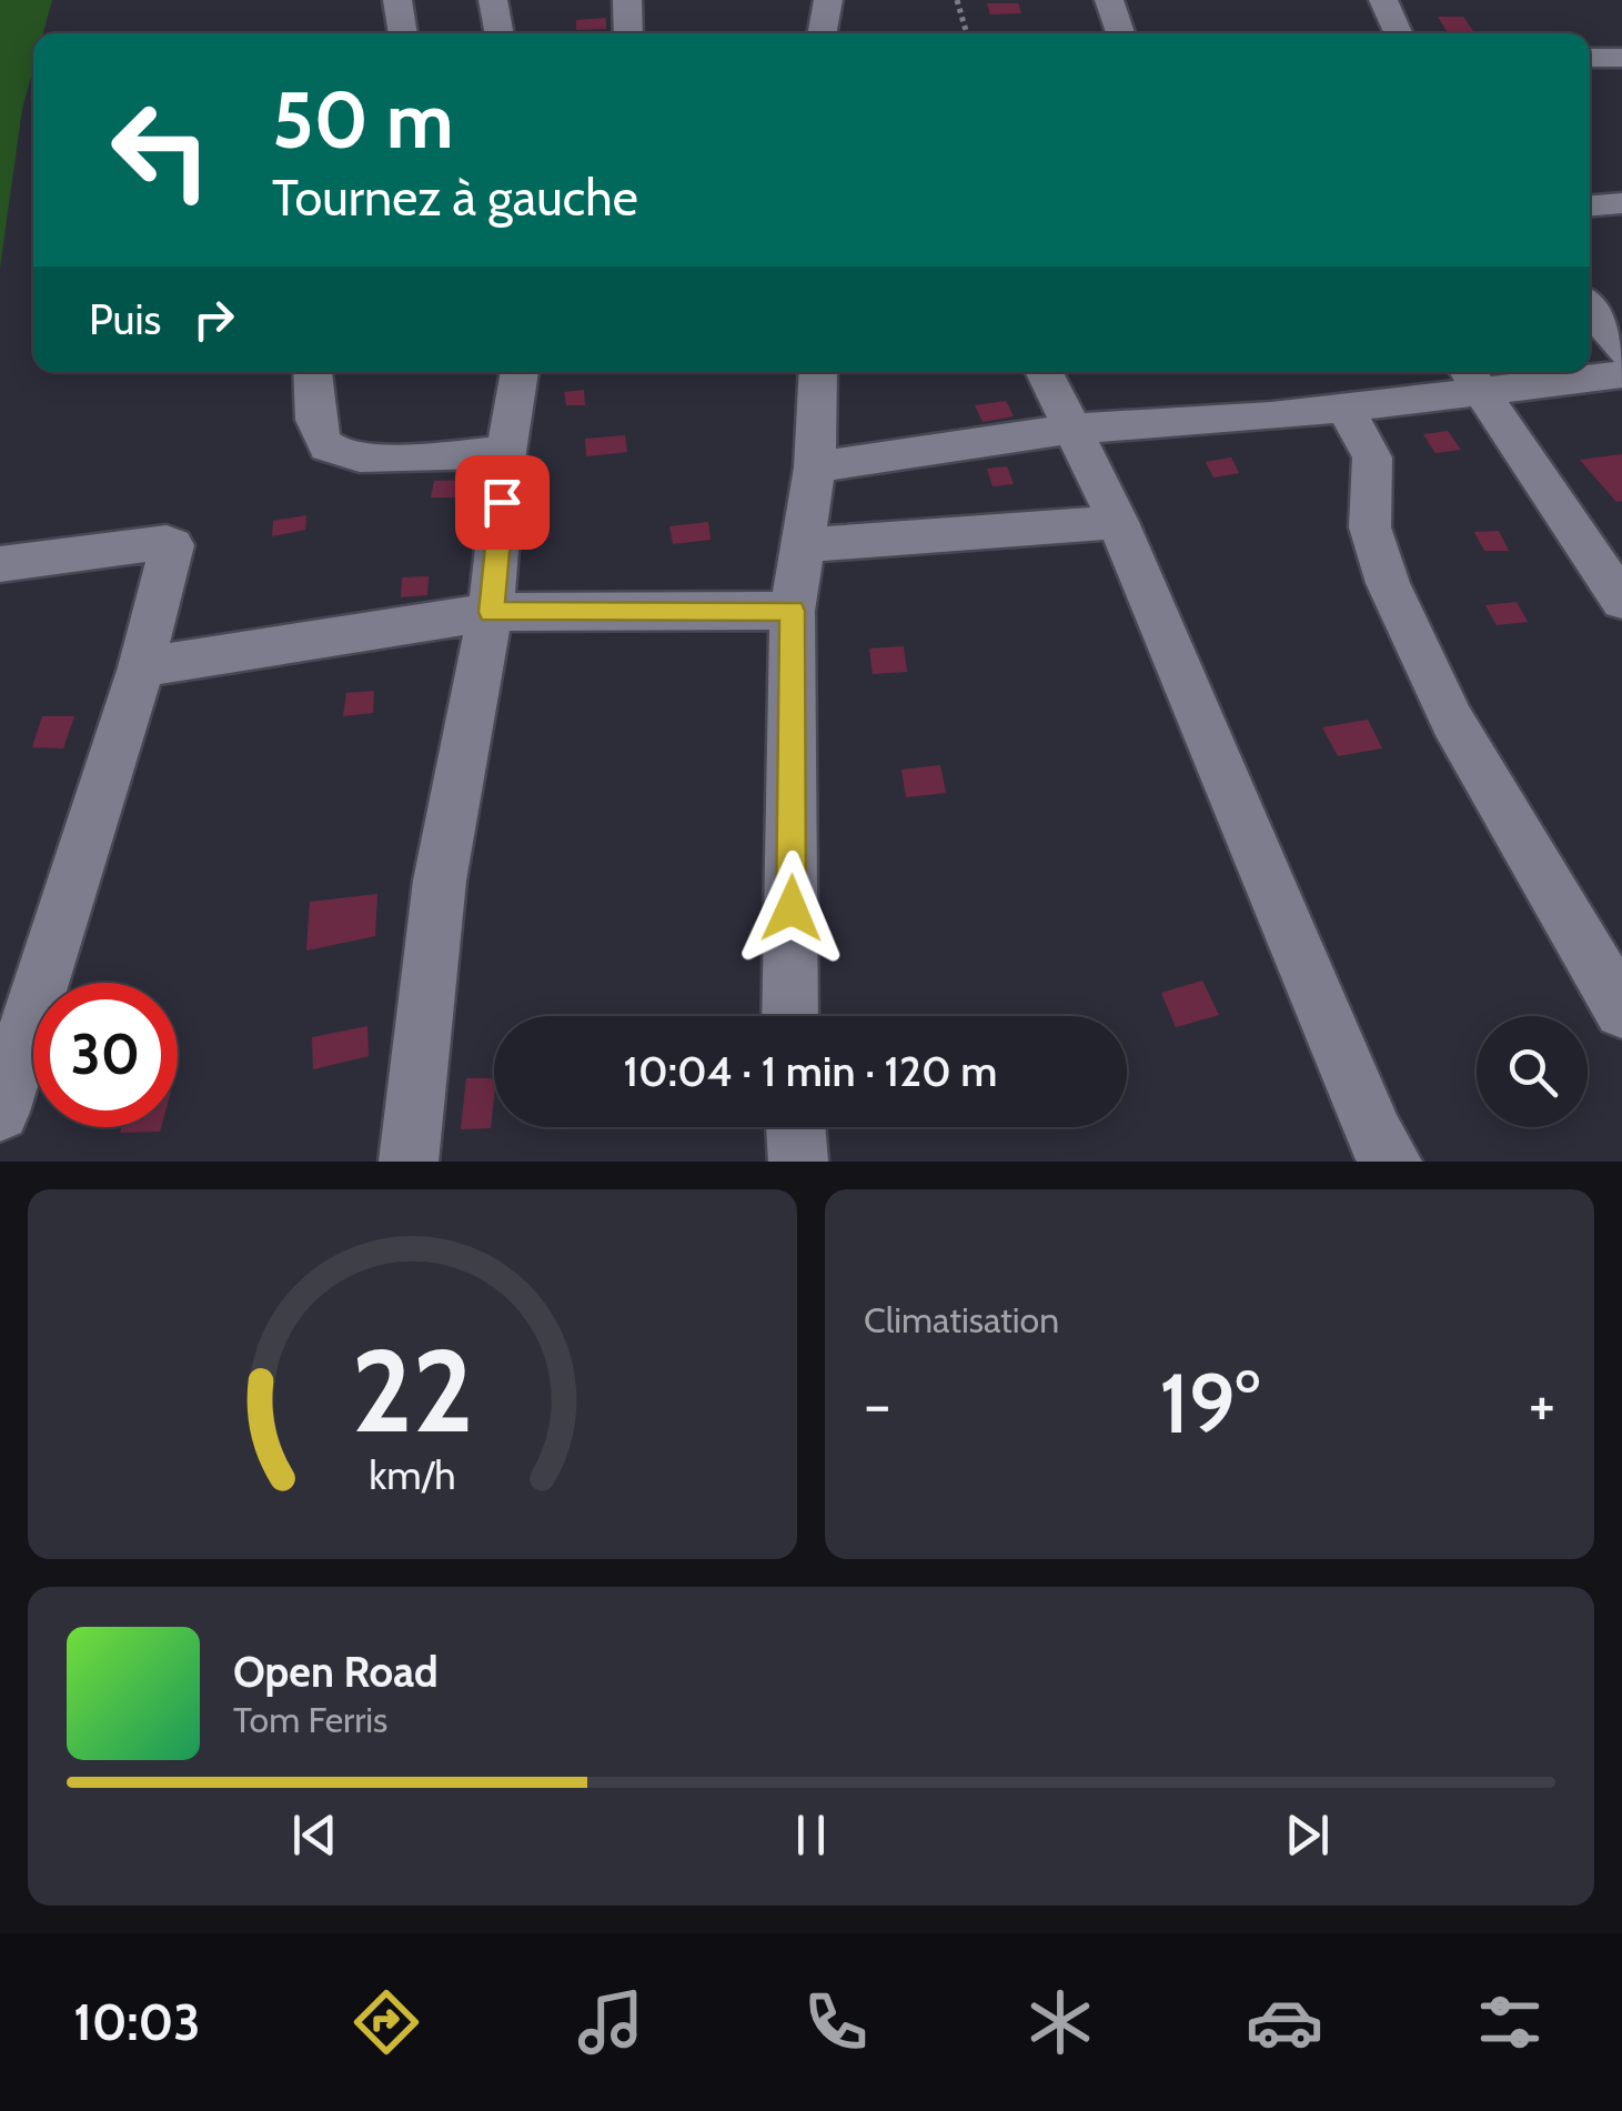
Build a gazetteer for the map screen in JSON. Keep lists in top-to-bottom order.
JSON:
{
  "page": {
    "turn": ["50 m", "Tournez à gauche"],
    "then": "Puis",
    "limit": "30",
    "trip": "10:04 · 1 min · 120 m",
    "tile": "Climatisation",
    "heat": ["−", "19°", "+"],
    "song": ["Open Road", "Tom Ferris"],
    "tabs": "10:03",
    "gauge": ["22", "km/h"]
  }
}
